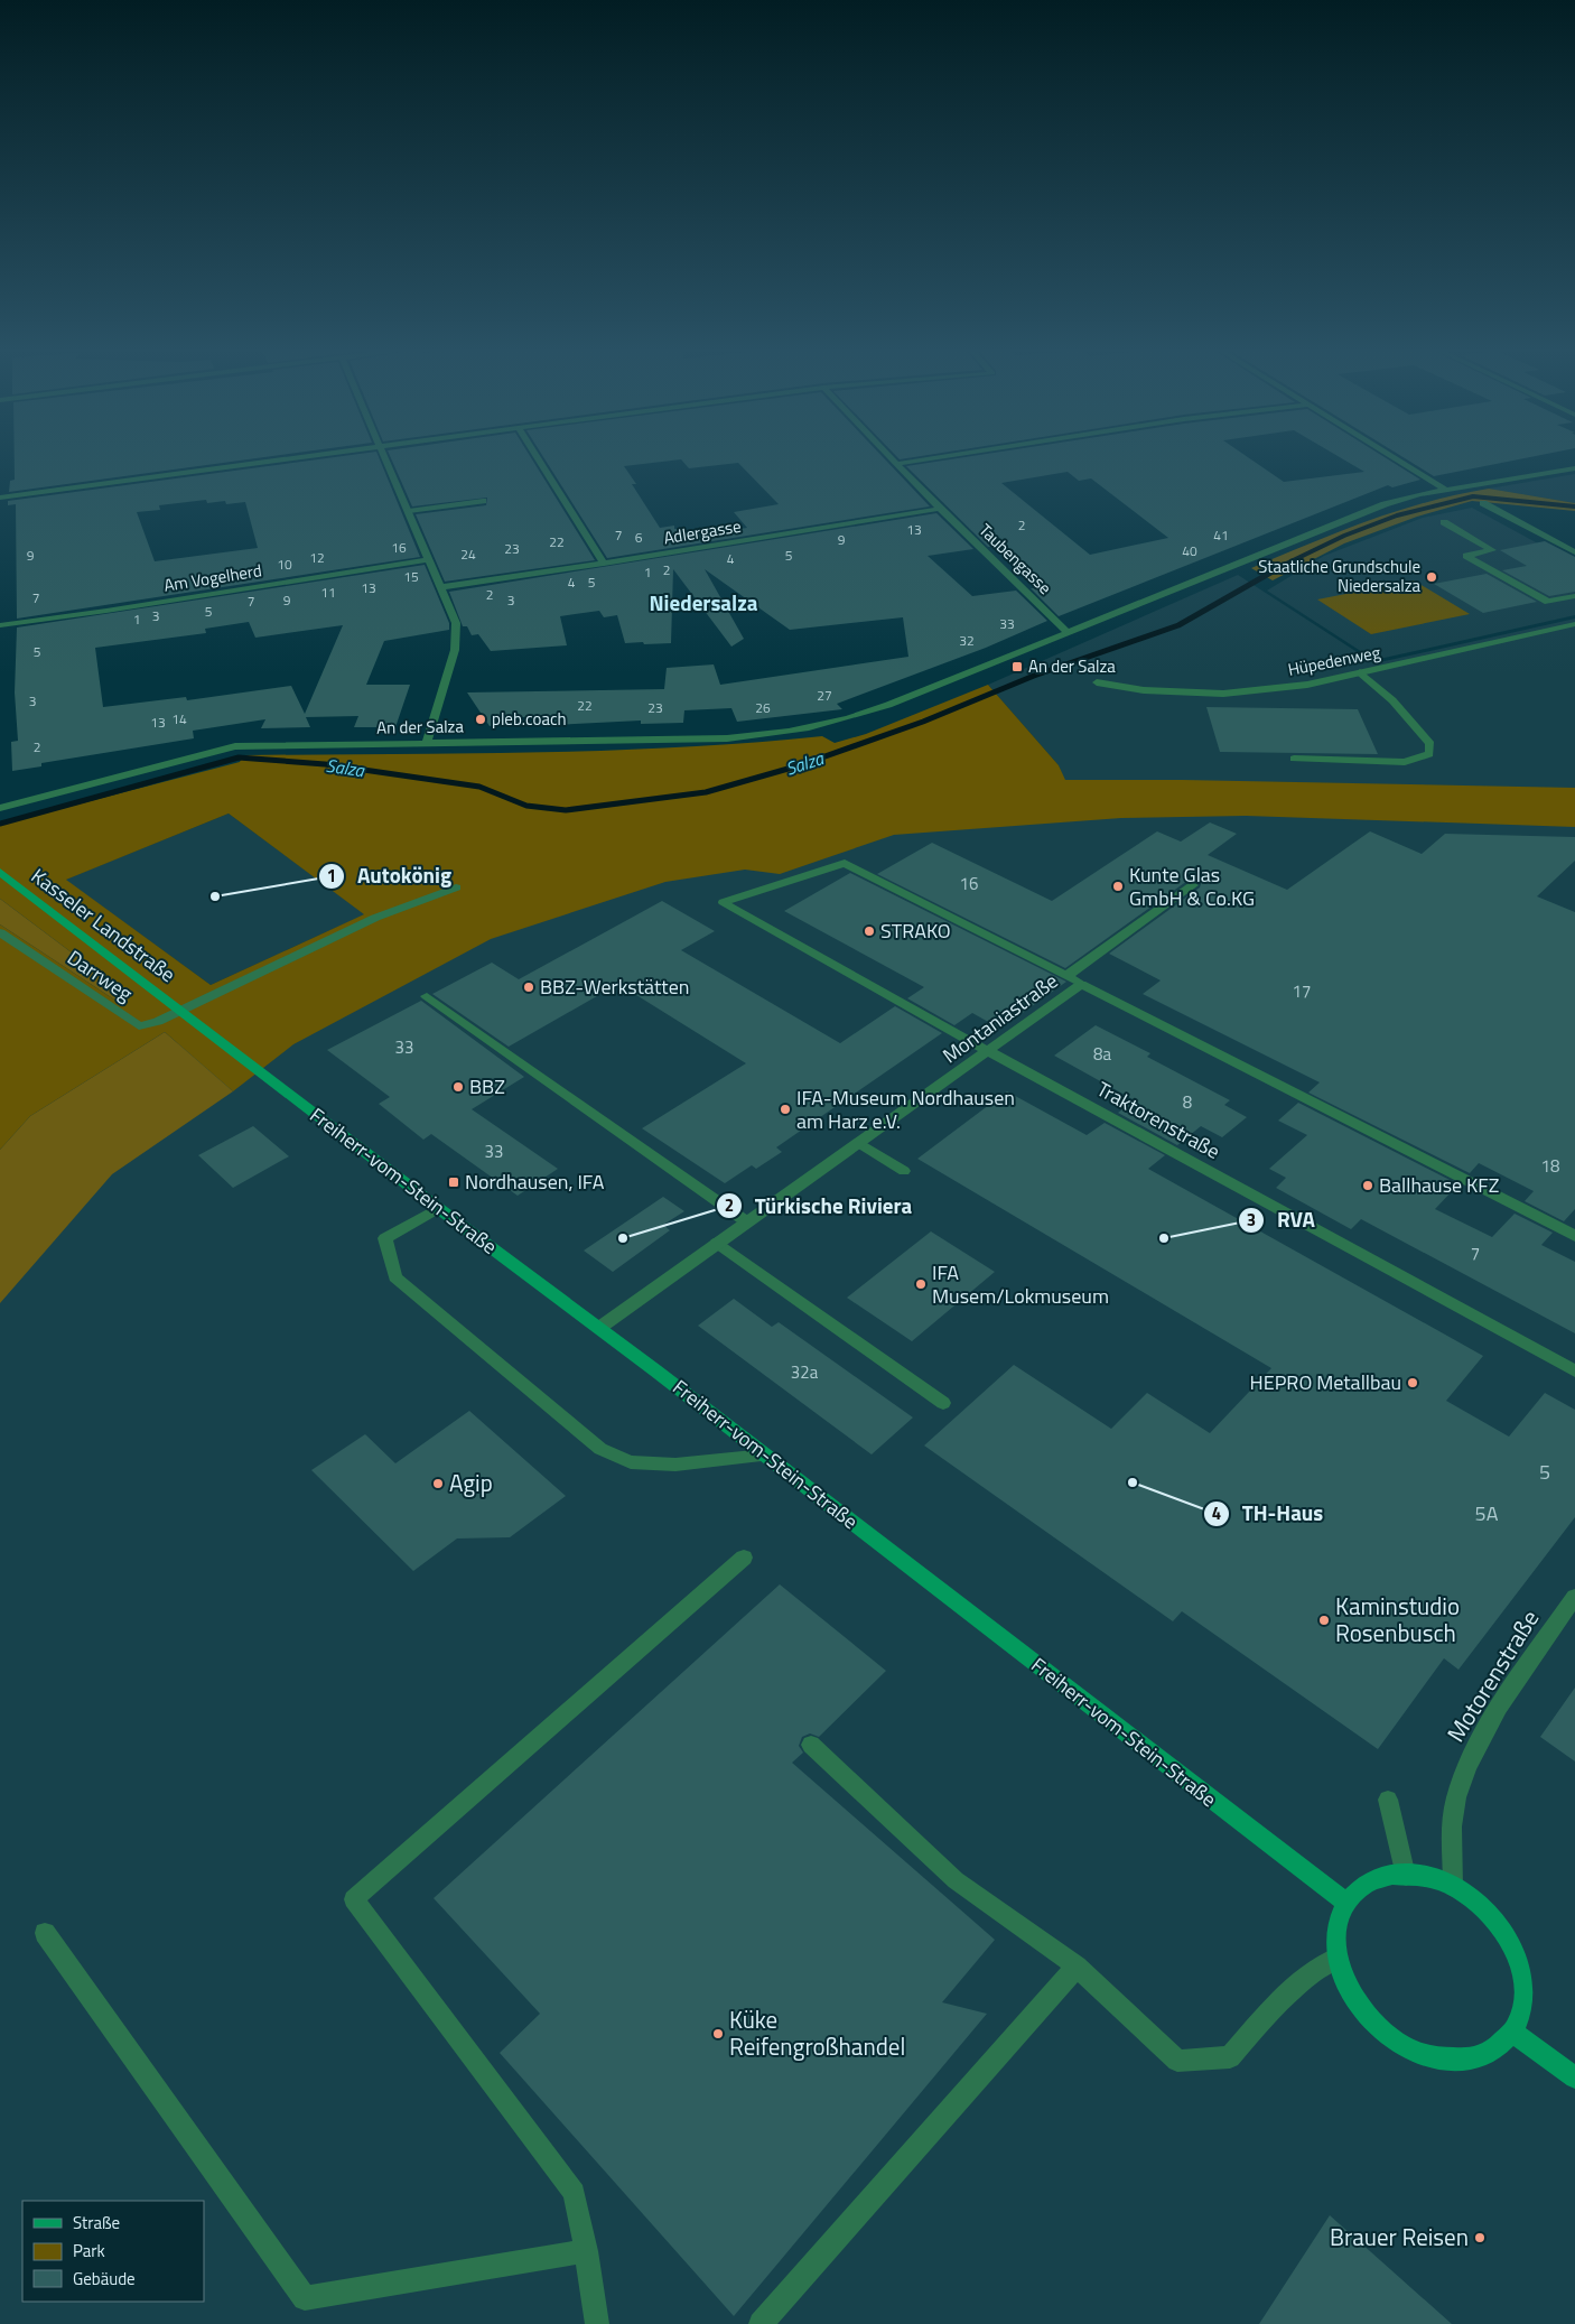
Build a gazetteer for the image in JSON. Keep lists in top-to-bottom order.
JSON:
{
  "streets": {
    "main road": ["Kasseler Landstraße", "Freiherr-vom-Stein-Straße"],
    "street": [
      "Adlergasse",
      "Taubengasse",
      "Am Vogelherd",
      "Hüpedenweg",
      "An der Salza",
      "Darrweg",
      "Montaniastraße",
      "Traktorenstraße",
      "Motorenstraße"
    ]
  },
  "crossings": [
    ["Adlergasse", "Taubengasse"],
    ["Taubengasse", "An der Salza"],
    ["Kasseler Landstraße", "Darrweg"],
    ["Kasseler Landstraße", "Freiherr-vom-Stein-Straße"],
    ["Darrweg", "Freiherr-vom-Stein-Straße"],
    ["Montaniastraße", "Traktorenstraße"],
    ["Montaniastraße", "Freiherr-vom-Stein-Straße"],
    ["Freiherr-vom-Stein-Straße", "Motorenstraße"]
  ],
  "districts": ["Niedersalza"],
  "water": ["Salza"],
  "places": {
    "other": [
      "Staatliche Grundschule Niedersalza",
      "pleb.coach",
      "Kunte Glas GmbH & Co.KG",
      "Autokönig",
      "STRAKO",
      "BBZ-Werkstätten",
      "BBZ",
      "IFA-Museum Nordhausen am Harz e.V.",
      "Ballhause KFZ",
      "Türkische Riviera",
      "RVA",
      "IFA Musem/Lokmuseum",
      "HEPRO Metallbau",
      "TH-Haus",
      "Agip",
      "Kaminstudio Rosenbusch",
      "Küke Reifengroßhandel",
      "Brauer Reisen"
    ],
    "transit": ["An der Salza", "Nordhausen, IFA"]
  },
  "house_numbers": [
    "2",
    "13",
    "7",
    "41",
    "6",
    "9",
    "22",
    "16",
    "23",
    "40",
    "24",
    "9",
    "5",
    "12",
    "4",
    "10",
    "2",
    "1",
    "15",
    "4",
    "5",
    "13",
    "11",
    "2",
    "7",
    "9",
    "3",
    "7",
    "5",
    "3",
    "1",
    "33",
    "32",
    "5",
    "27",
    "3",
    "22",
    "23",
    "26",
    "14",
    "13",
    "2",
    "16",
    "17",
    "33",
    "8a",
    "8",
    "33",
    "18",
    "7",
    "32a",
    "5",
    "5A"
  ],
  "legend": ["Straße", "Park", "Gebäude"]
}
